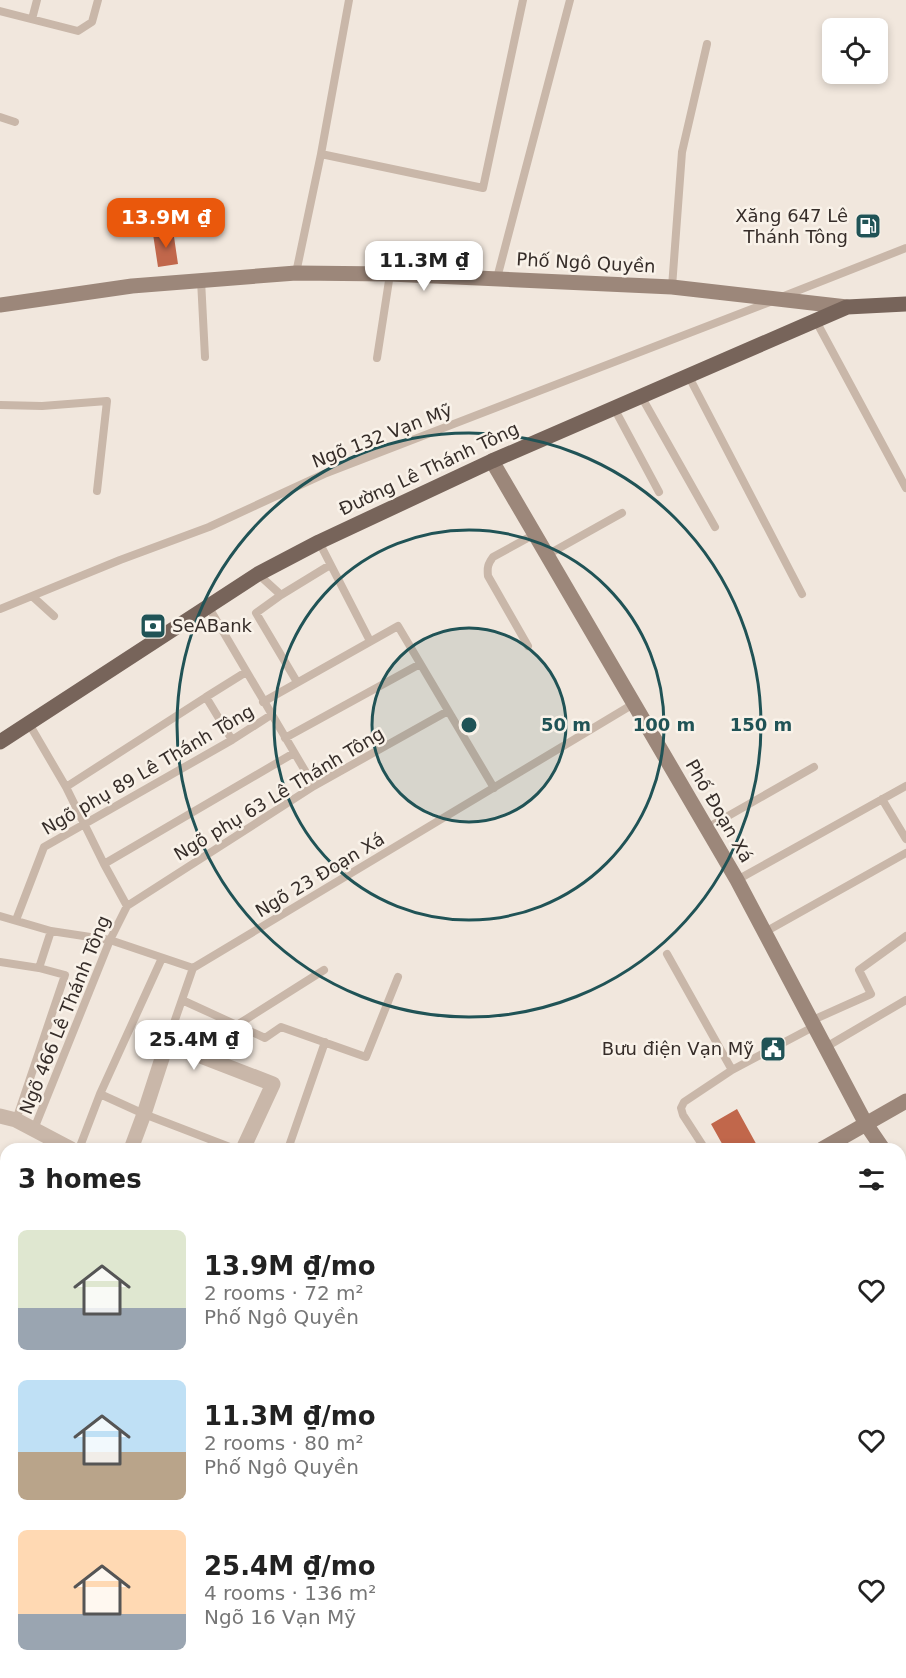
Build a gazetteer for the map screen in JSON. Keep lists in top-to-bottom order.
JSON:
{
  "streets": {
    "main road": ["Đường Lê Thánh Tông"],
    "street": ["Phố Ngô Quyền", "Phố Đoạn Xá"],
    "lane": [
      "Ngõ 132 Vạn Mỹ",
      "Ngõ phụ 89 Lê Thánh Tông",
      "Ngõ phụ 63 Lê Thánh Tông",
      "Ngõ 23 Đoạn Xá",
      "Ngõ 466 Lê Thánh Tông"
    ]
  },
  "crossings": [
    ["Phố Ngô Quyền", "Ngõ 132 Vạn Mỹ"],
    ["Phố Ngô Quyền", "Đường Lê Thánh Tông"],
    ["Đường Lê Thánh Tông", "Phố Đoạn Xá"],
    ["Đường Lê Thánh Tông", "Ngõ 466 Lê Thánh Tông"],
    ["Ngõ phụ 89 Lê Thánh Tông", "Ngõ phụ 63 Lê Thánh Tông"],
    ["Ngõ phụ 89 Lê Thánh Tông", "Ngõ 23 Đoạn Xá"],
    ["Ngõ phụ 89 Lê Thánh Tông", "Ngõ 466 Lê Thánh Tông"],
    ["Ngõ phụ 63 Lê Thánh Tông", "Ngõ 466 Lê Thánh Tông"],
    ["Phố Đoạn Xá", "Ngõ 23 Đoạn Xá"]
  ],
  "places": {
    "fuel station": ["Xăng 647 Lê Thánh Tông"],
    "bank": ["SeABank"],
    "public building": ["Bưu điện Vạn Mỹ"]
  },
  "page": {
    "price": ["13.9M ₫", "11.3M ₫", "25.4M ₫"],
    "heading": "3 homes",
    "list": [
      {
        "name": "13.9M ₫/mo",
        "note": "2 rooms · 72 m² · Phố Ngô Quyền"
      },
      {
        "name": "11.3M ₫/mo",
        "note": "2 rooms · 80 m² · Phố Ngô Quyền"
      },
      {
        "name": "25.4M ₫/mo",
        "note": "4 rooms · 136 m² · Ngõ 16 Vạn Mỹ"
      }
    ]
  },
  "rings": ["50 m", "100 m", "150 m"]
}
